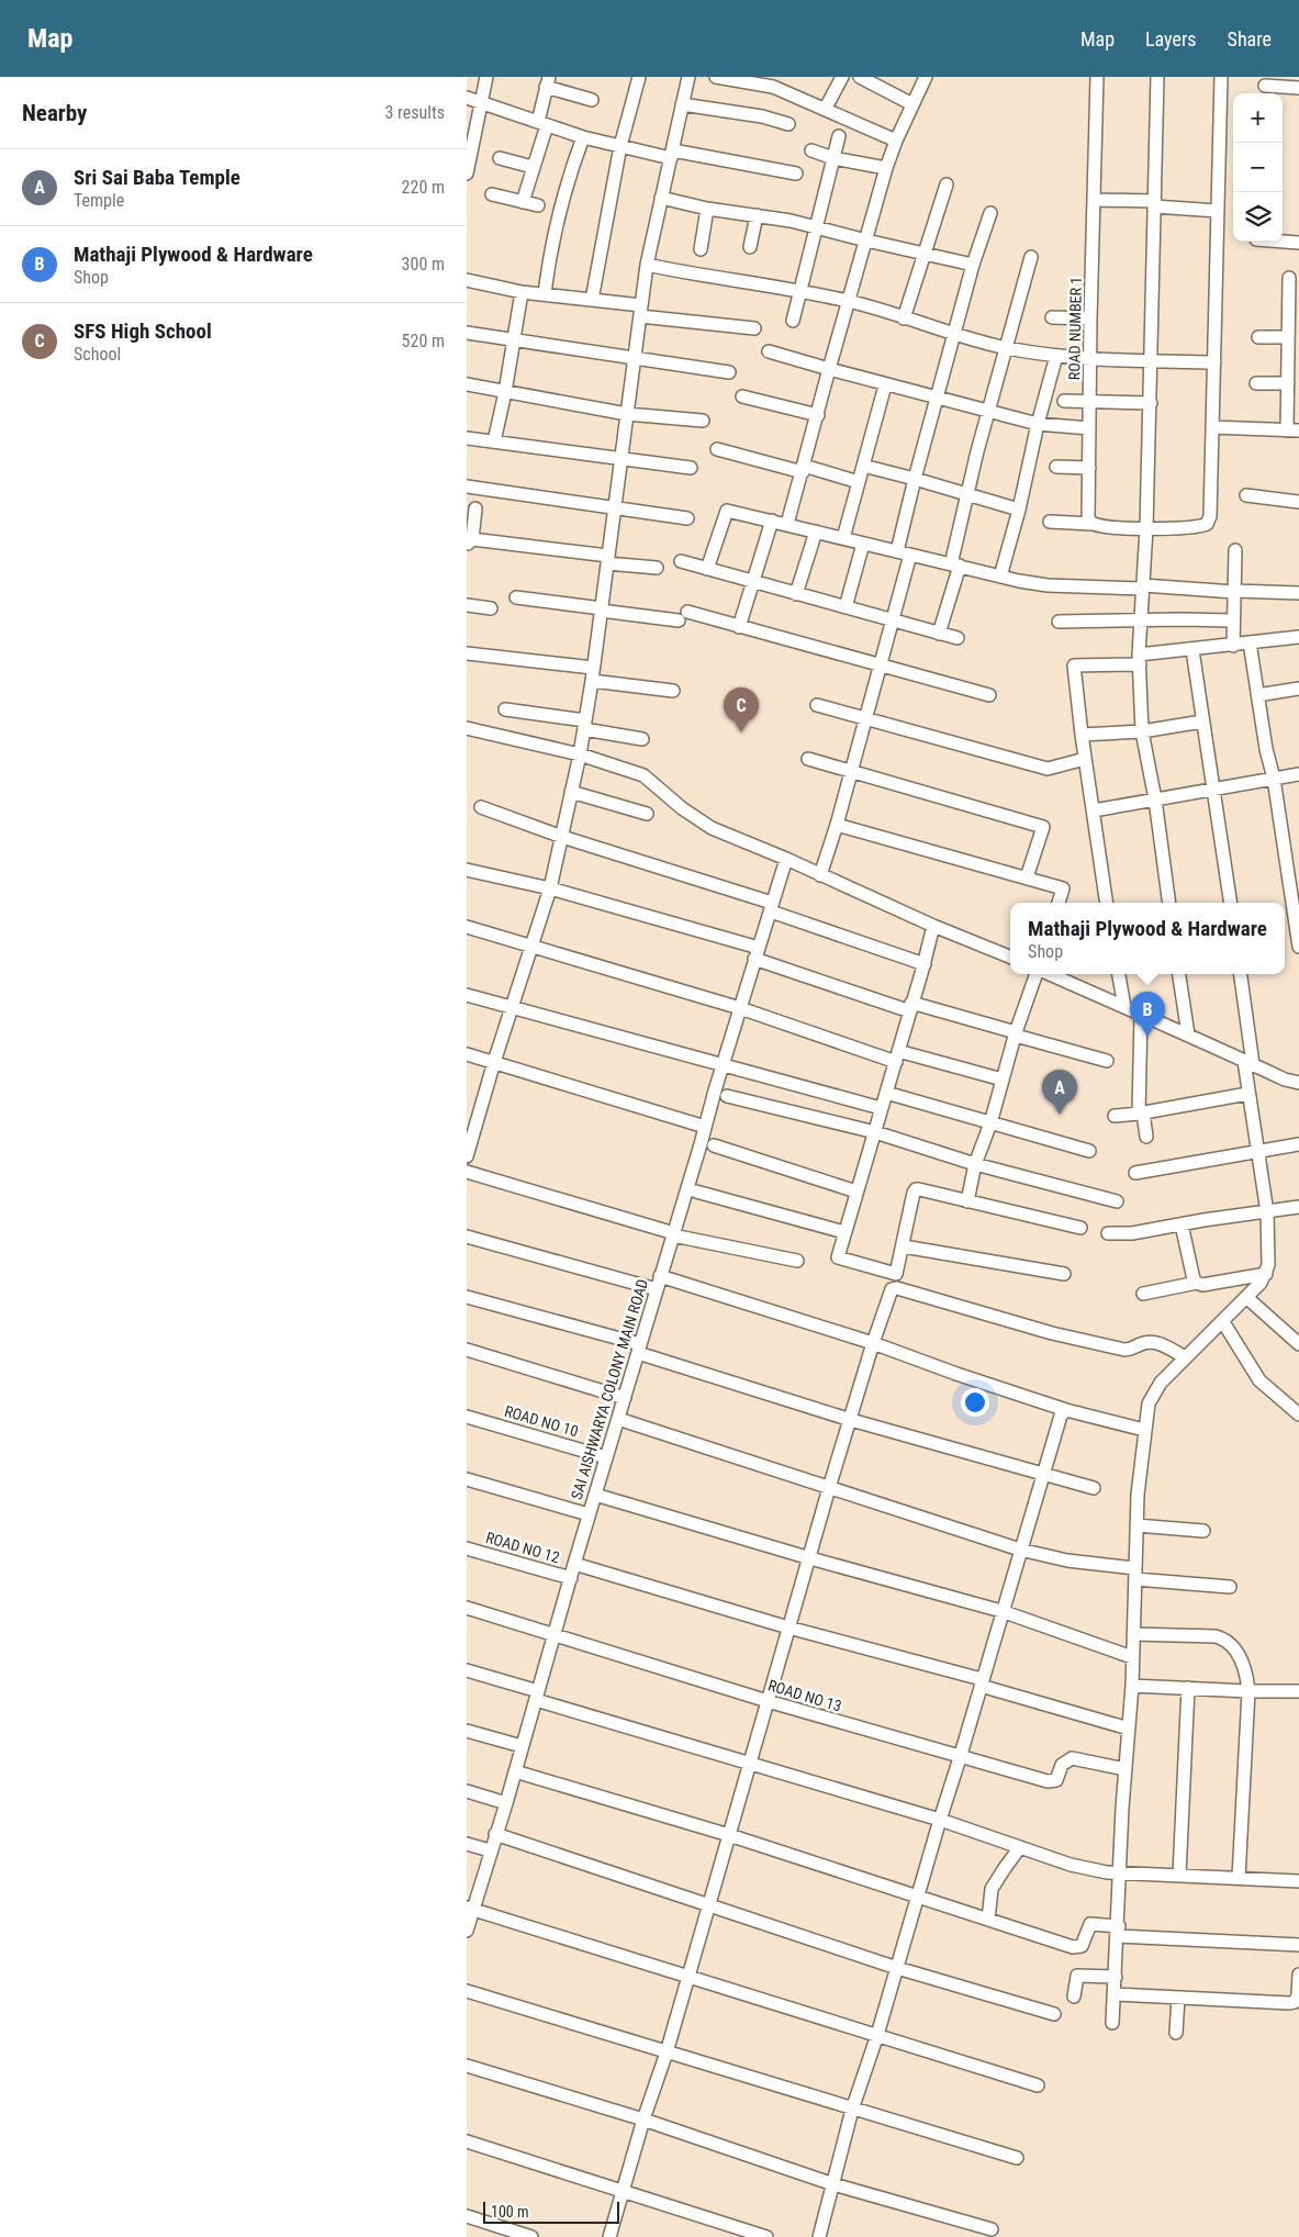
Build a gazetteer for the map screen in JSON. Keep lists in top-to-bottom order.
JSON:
{
  "streets": {
    "street": [
      "ROAD NUMBER 1",
      "SAI AISHWARYA COLONY MAIN ROAD",
      "ROAD NO 10",
      "ROAD NO 12",
      "ROAD NO 13"
    ]
  },
  "crossings": [
    ["SAI AISHWARYA COLONY MAIN ROAD", "ROAD NO 10"],
    ["SAI AISHWARYA COLONY MAIN ROAD", "ROAD NO 12"],
    ["SAI AISHWARYA COLONY MAIN ROAD", "ROAD NO 13"]
  ],
  "scale_bar": "100 m",
  "page": {
    "header": "Map",
    "nav": ["Map", "Layers", "Share"],
    "heading": ["Nearby", "3 results"],
    "map_buttons": ["+", "−"],
    "list": [
      {
        "mark": "A",
        "name": "Sri Sai Baba Temple",
        "note": "Temple",
        "value": "220 m"
      },
      {
        "mark": "B",
        "name": "Mathaji Plywood & Hardware",
        "note": "Shop",
        "value": "300 m"
      },
      {
        "mark": "C",
        "name": "SFS High School",
        "note": "School",
        "value": "520 m"
      }
    ],
    "pins": ["C", "B", "A"],
    "popup": ["Mathaji Plywood & Hardware", "Shop"],
    "scale": "100 m"
  }
}
